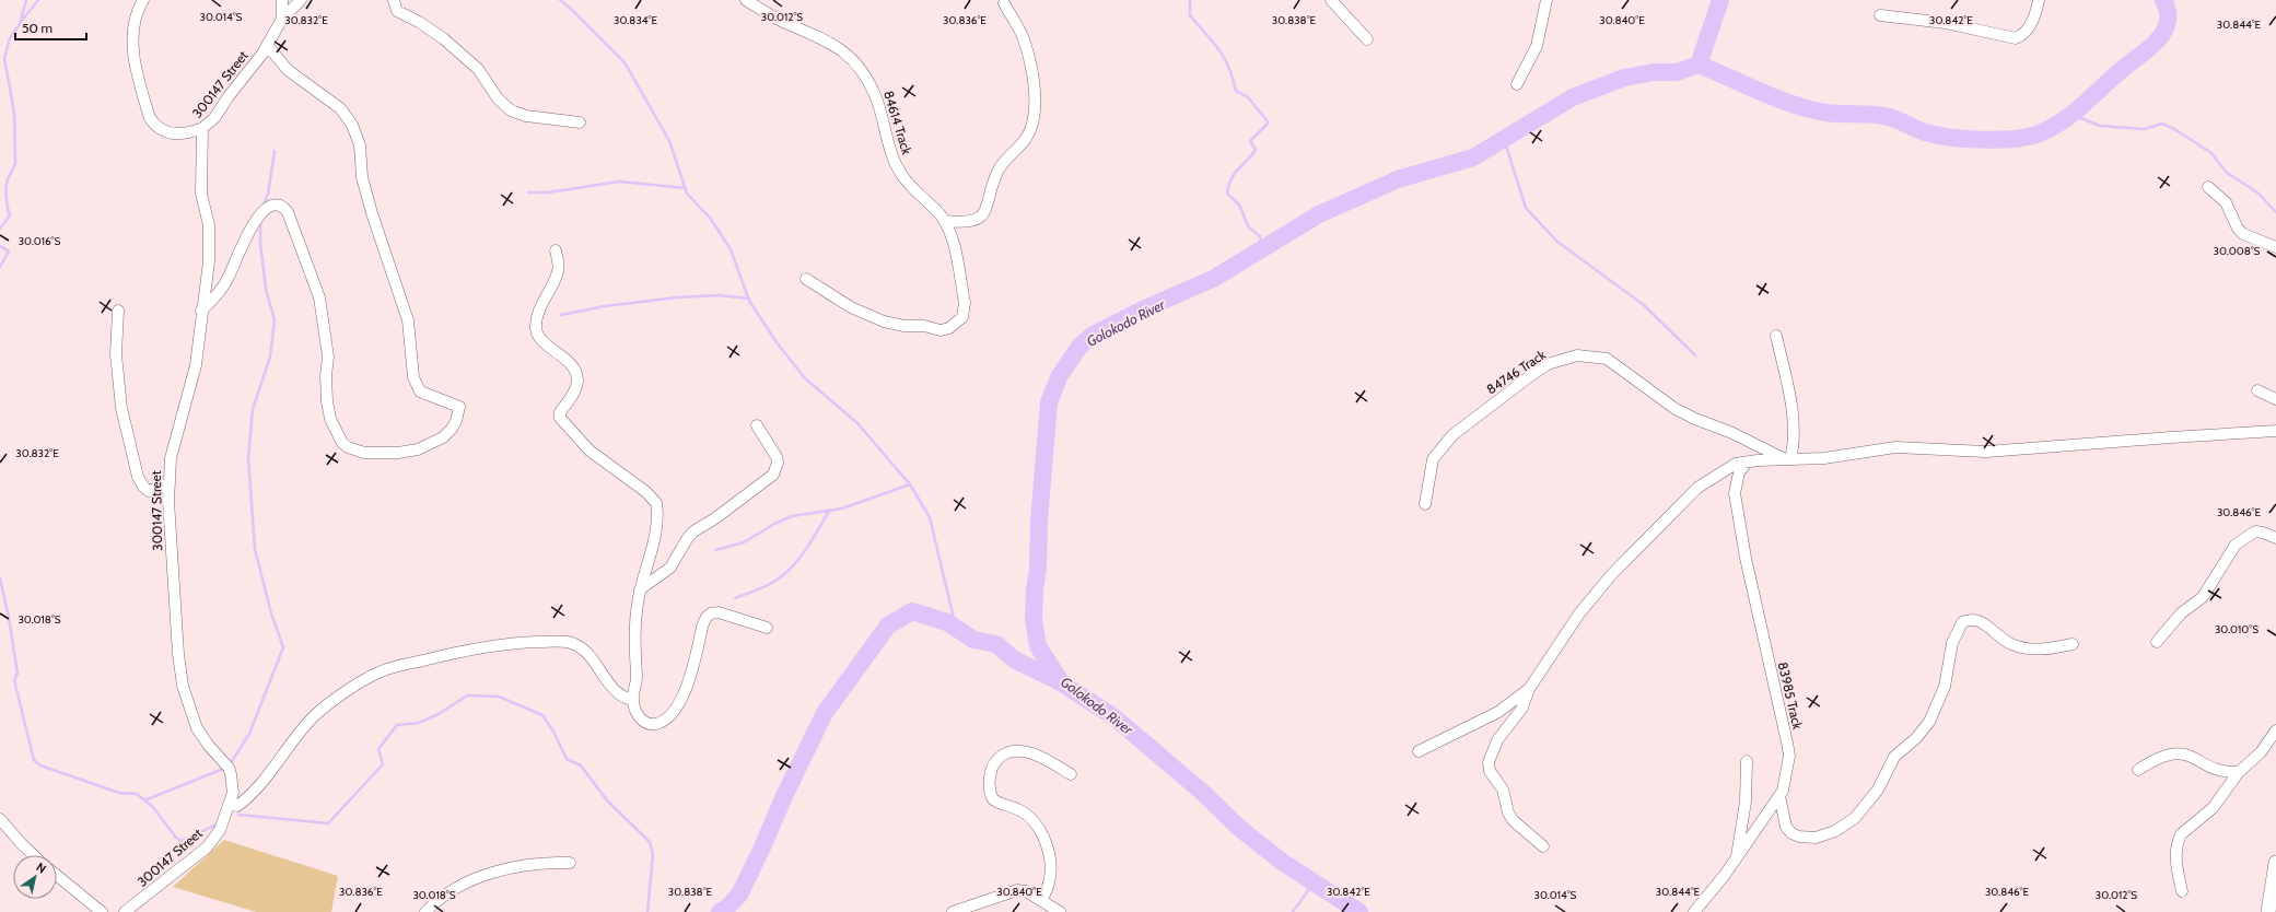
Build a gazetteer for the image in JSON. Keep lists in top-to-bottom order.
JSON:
{
  "streets": {
    "street": [
      "300147 Street",
      "84614 Track",
      "84746 Track",
      "83985 Track"
    ]
  },
  "water": ["Golokodo River"],
  "scale_bar": "50 m",
  "north": "top right",
  "coordinates": [
    "30.012°S",
    "30.014°S",
    "30.832°E",
    "30.840°E",
    "30.834°E",
    "30.836°E",
    "30.838°E",
    "30.842°E",
    "30.844°E",
    "30.016°S",
    "30.008°S",
    "30.846°E",
    "30.018°S",
    "30.010°S"
  ]
}
